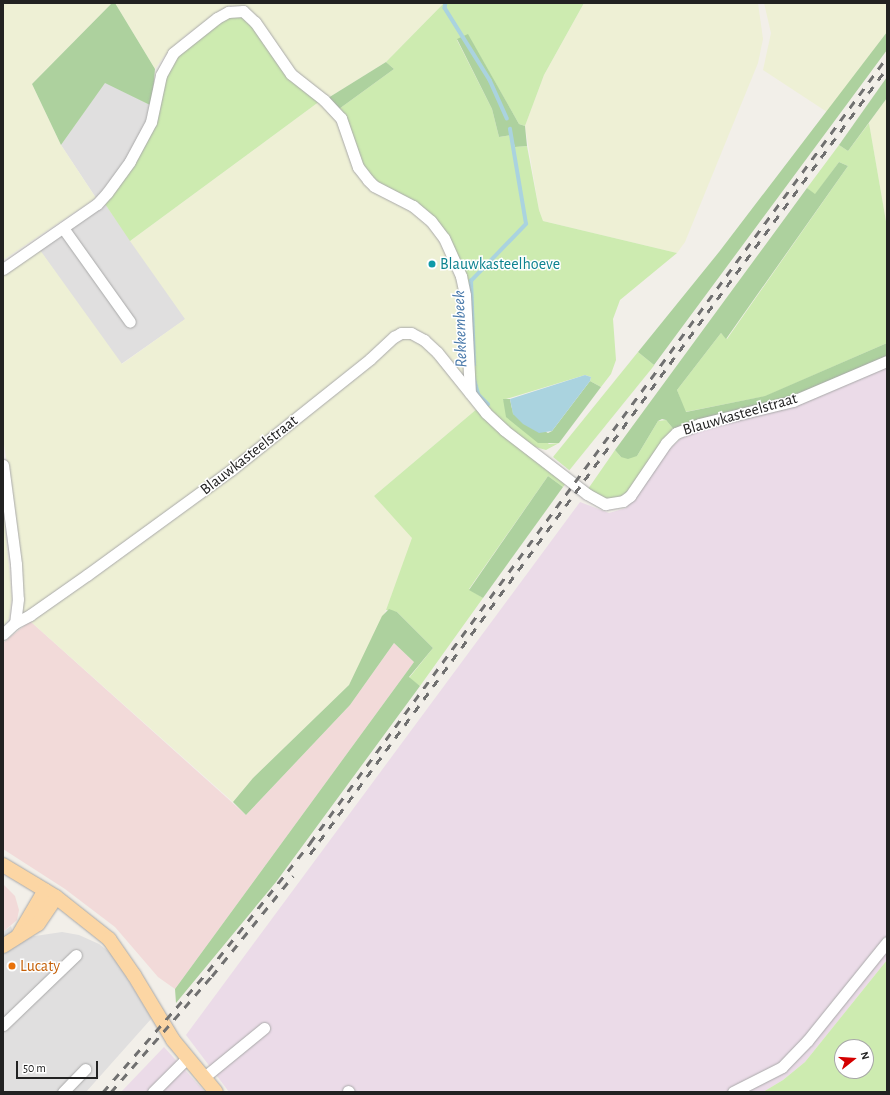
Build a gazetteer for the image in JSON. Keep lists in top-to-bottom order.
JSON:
{
  "streets": {
    "street": ["Blauwkasteelstraat"]
  },
  "water": ["Rekkembeek"],
  "places": ["Blauwkasteelhoeve", "Lucaty"],
  "scale_bar": "50 m",
  "north": "right"
}
